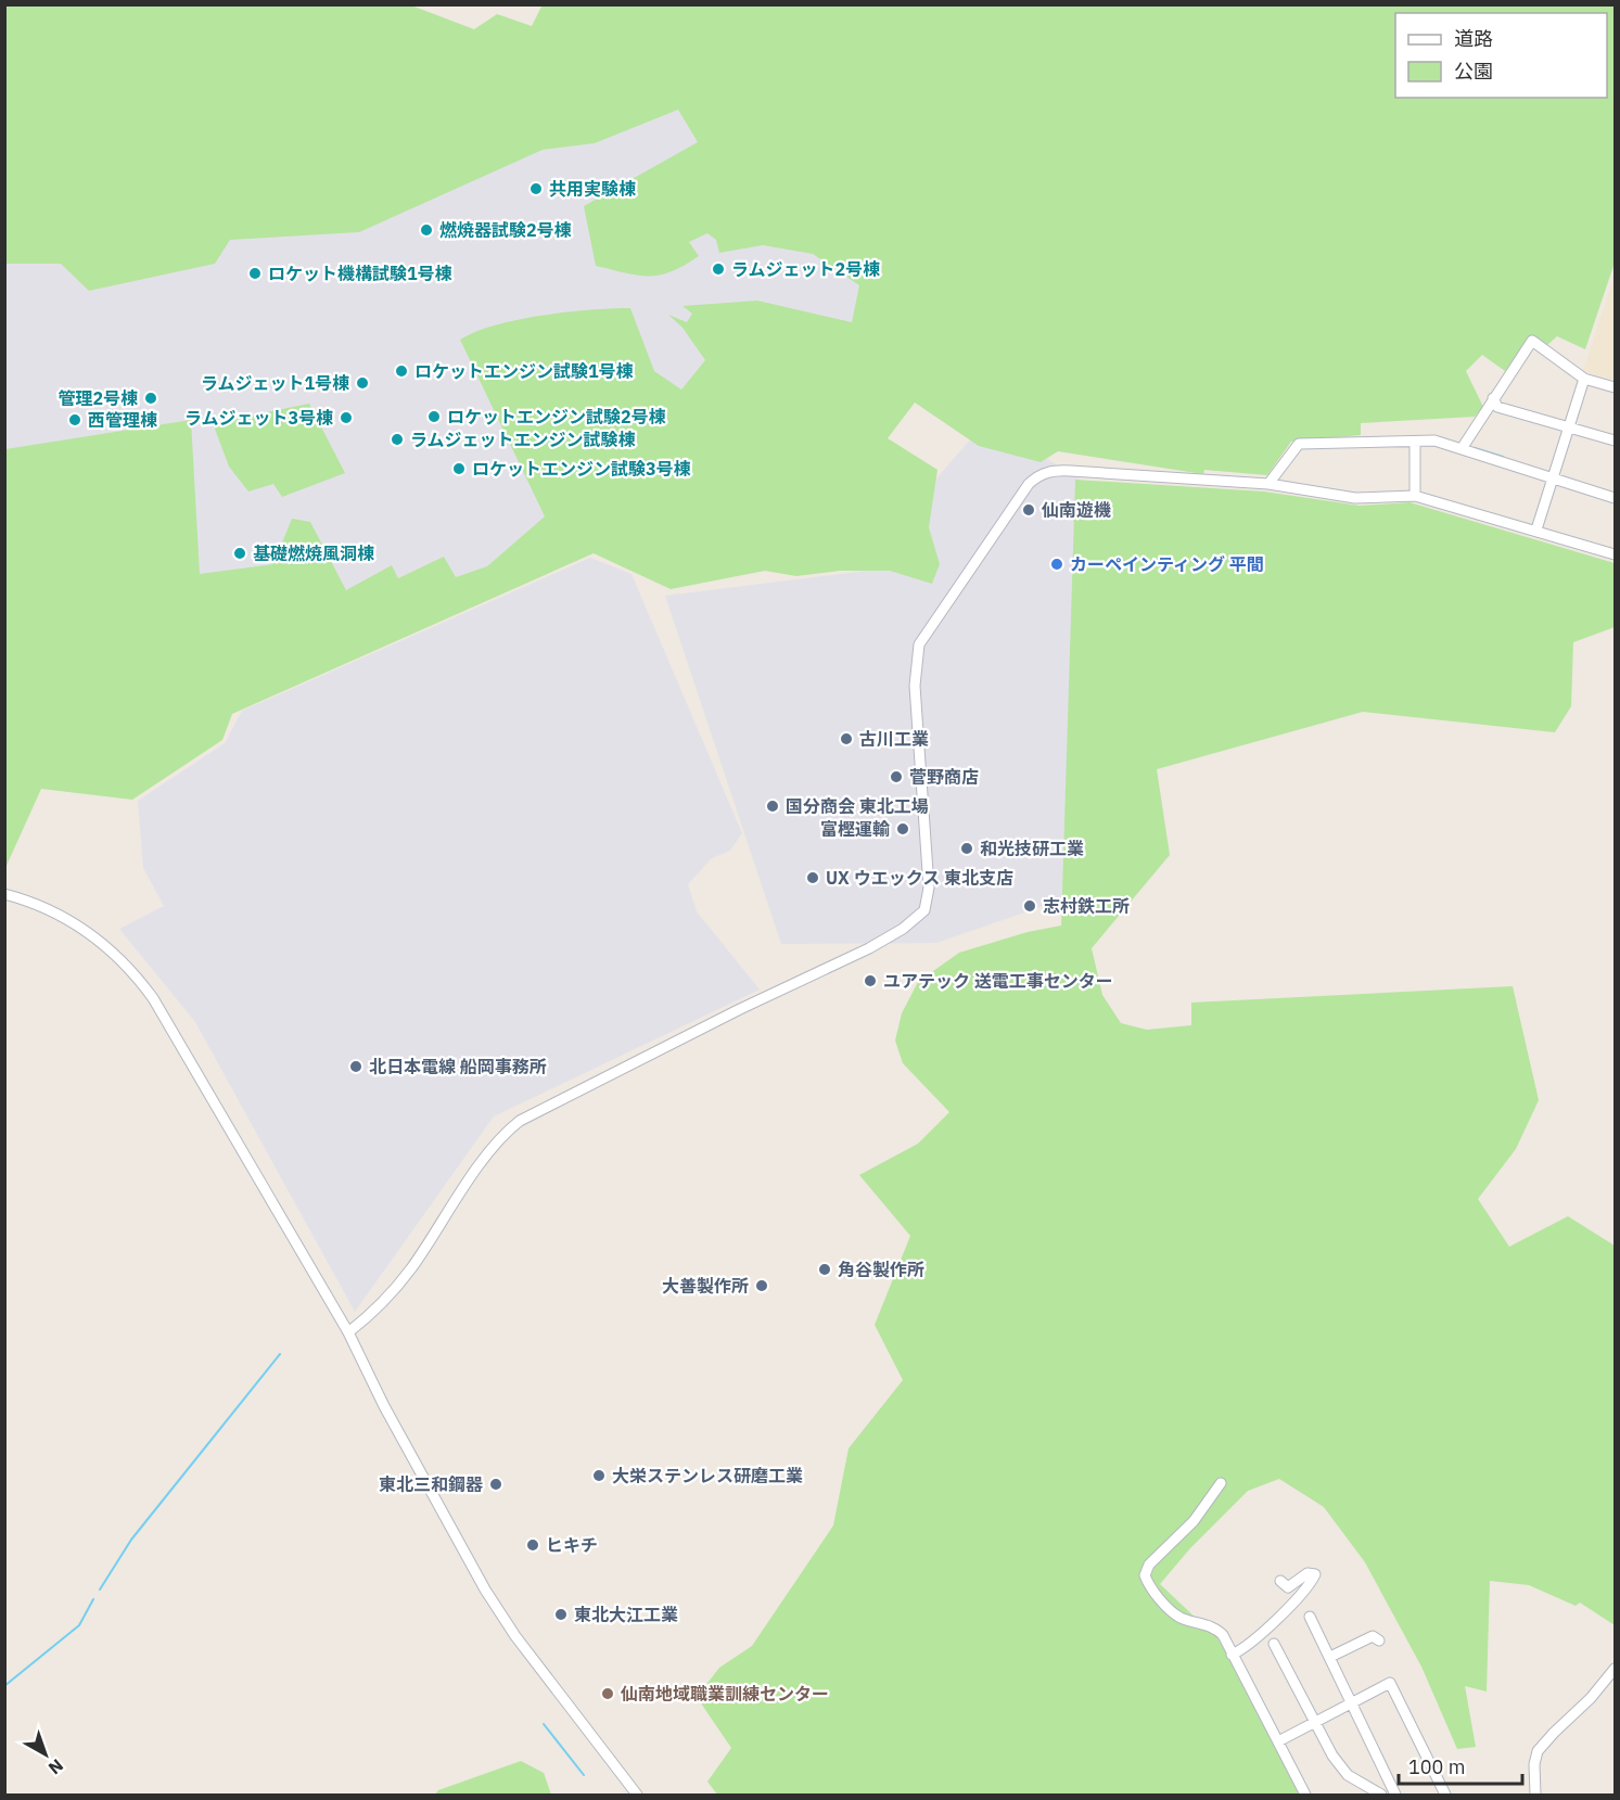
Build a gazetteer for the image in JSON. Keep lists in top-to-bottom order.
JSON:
{
  "places": [
    "共用実験棟",
    "燃焼器試験2号棟",
    "ラムジェット2号棟",
    "ロケット機構試験1号棟",
    "ロケットエンジン試験1号棟",
    "ラムジェット1号棟",
    "管理2号棟",
    "ロケットエンジン試験2号棟",
    "ラムジェット3号棟",
    "西管理棟",
    "ラムジェットエンジン試験棟",
    "ロケットエンジン試験3号棟",
    "仙南遊機",
    "基礎燃焼風洞棟",
    "カーペインティング 平間",
    "古川工業",
    "菅野商店",
    "国分商会 東北工場",
    "富樫運輸",
    "和光技研工業",
    "UX ウエックス 東北支店",
    "志村鉄工所",
    "ユアテック 送電工事センター",
    "北日本電線 船岡事務所",
    "角谷製作所",
    "大善製作所",
    "大栄ステンレス研磨工業",
    "東北三和鋼器",
    "ヒキチ",
    "東北大江工業",
    "仙南地域職業訓練センター"
  ],
  "legend": ["道路", "公園"],
  "scale_bar": "100 m",
  "north": "bottom right"
}
